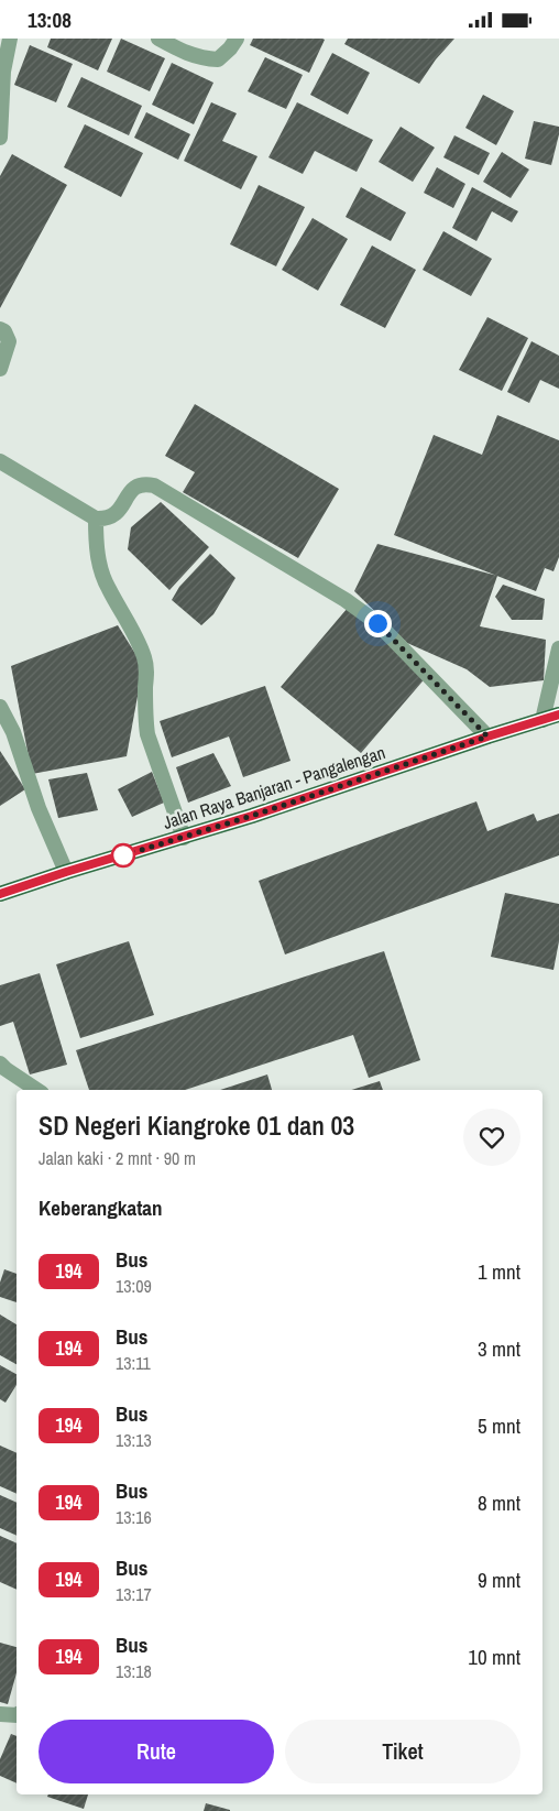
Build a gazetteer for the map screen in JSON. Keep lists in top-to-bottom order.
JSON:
{
  "streets": {
    "main road": ["Jalan Raya Banjaran - Pangalengan"]
  },
  "lines": ["bus line 194"],
  "page": {
    "status": "13:08",
    "heading": [
      ["SD Negeri Kiangroke 01 dan 03", "Jalan kaki · 2 mnt · 90 m"],
      "Keberangkatan"
    ],
    "list": [
      {
        "mark": "194",
        "name": "Bus",
        "note": "13:09",
        "value": "1 mnt"
      },
      {
        "mark": "194",
        "name": "Bus",
        "note": "13:11",
        "value": "3 mnt"
      },
      {
        "mark": "194",
        "name": "Bus",
        "note": "13:13",
        "value": "5 mnt"
      },
      {
        "mark": "194",
        "name": "Bus",
        "note": "13:16",
        "value": "8 mnt"
      },
      {
        "mark": "194",
        "name": "Bus",
        "note": "13:17",
        "value": "9 mnt"
      },
      {
        "mark": "194",
        "name": "Bus",
        "note": "13:18",
        "value": "10 mnt"
      }
    ],
    "buttons": ["Rute", "Tiket"]
  }
}
